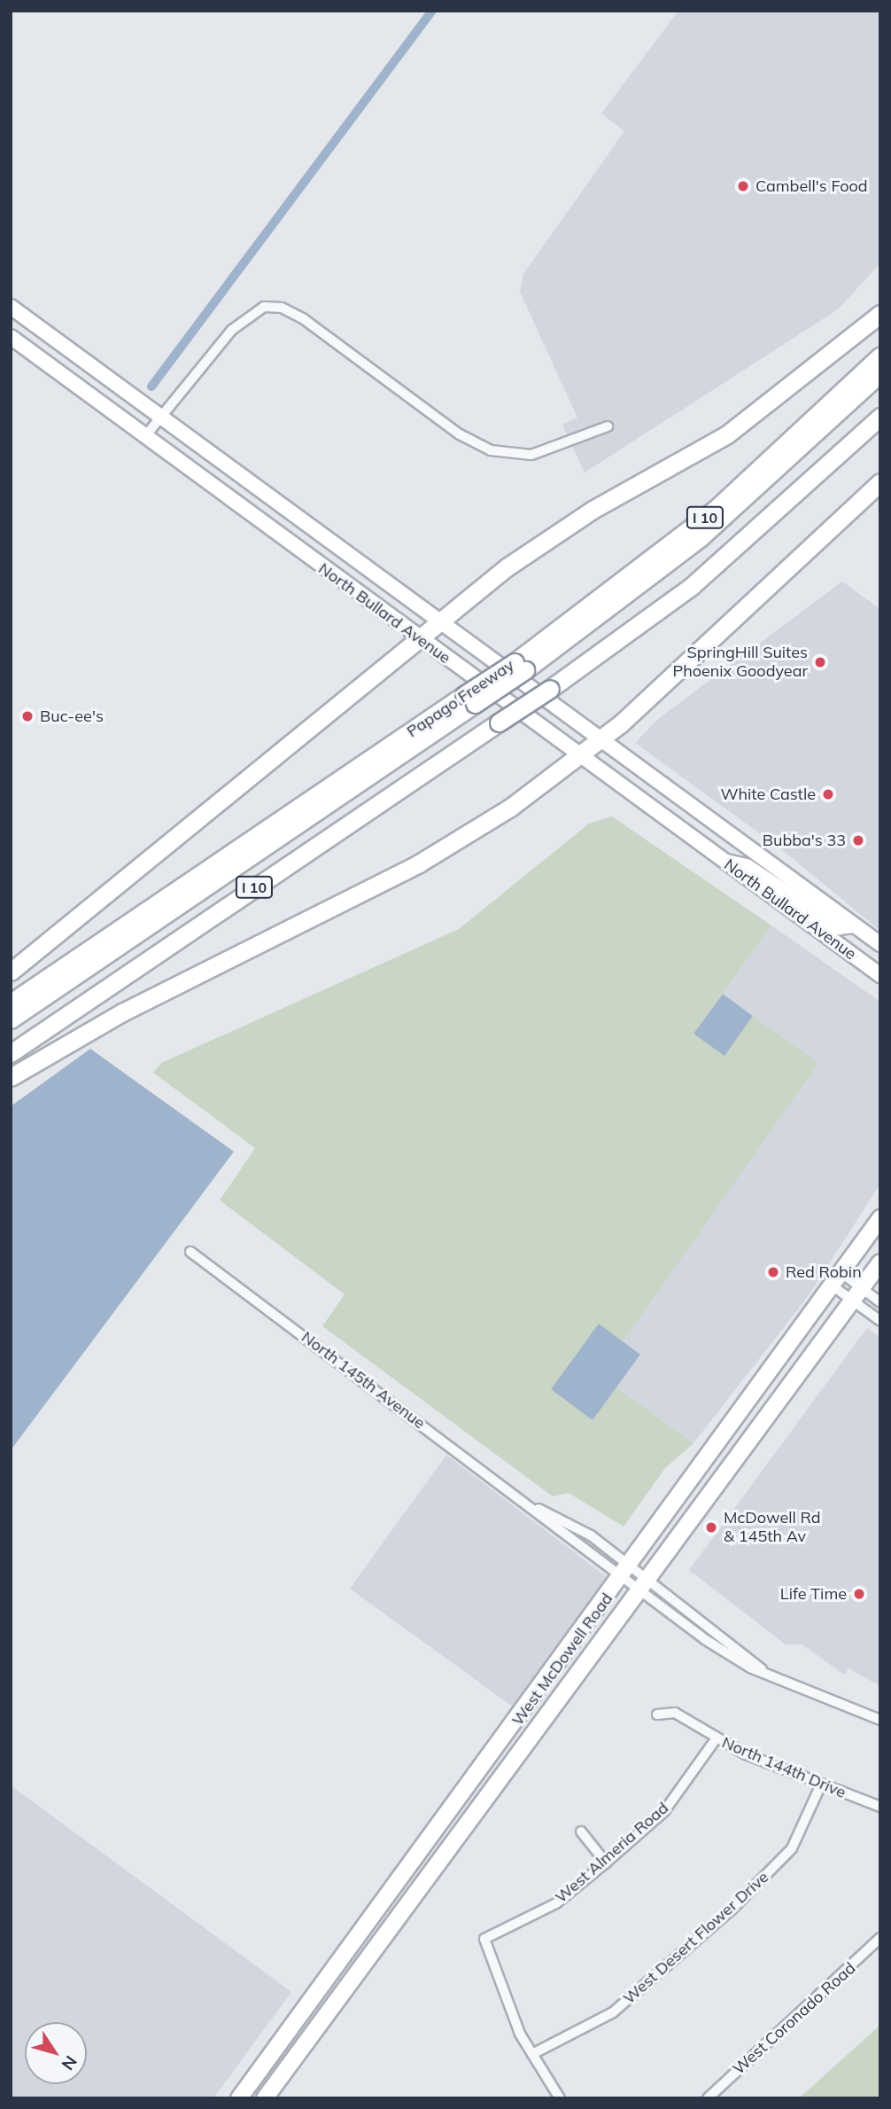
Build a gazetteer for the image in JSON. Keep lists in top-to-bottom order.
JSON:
{
  "streets": {
    "highway": ["I 10", "Papago Freeway"],
    "main road": ["North Bullard Avenue", "West McDowell Road"],
    "street": [
      "North 145th Avenue",
      "North 144th Drive",
      "West Almeria Road",
      "West Desert Flower Drive",
      "West Coronado Road"
    ]
  },
  "crossings": [
    ["North 145th Avenue", "West McDowell Road"],
    ["North 144th Drive", "West Almeria Road"],
    ["North 144th Drive", "West Desert Flower Drive"],
    ["West Almeria Road", "West Desert Flower Drive"]
  ],
  "places": [
    "Cambell's Food",
    "SpringHill Suites Phoenix Goodyear",
    "Buc-ee's",
    "White Castle",
    "Bubba's 33",
    "Red Robin",
    "McDowell Rd & 145th Av",
    "Life Time"
  ],
  "north": "bottom right"
}
